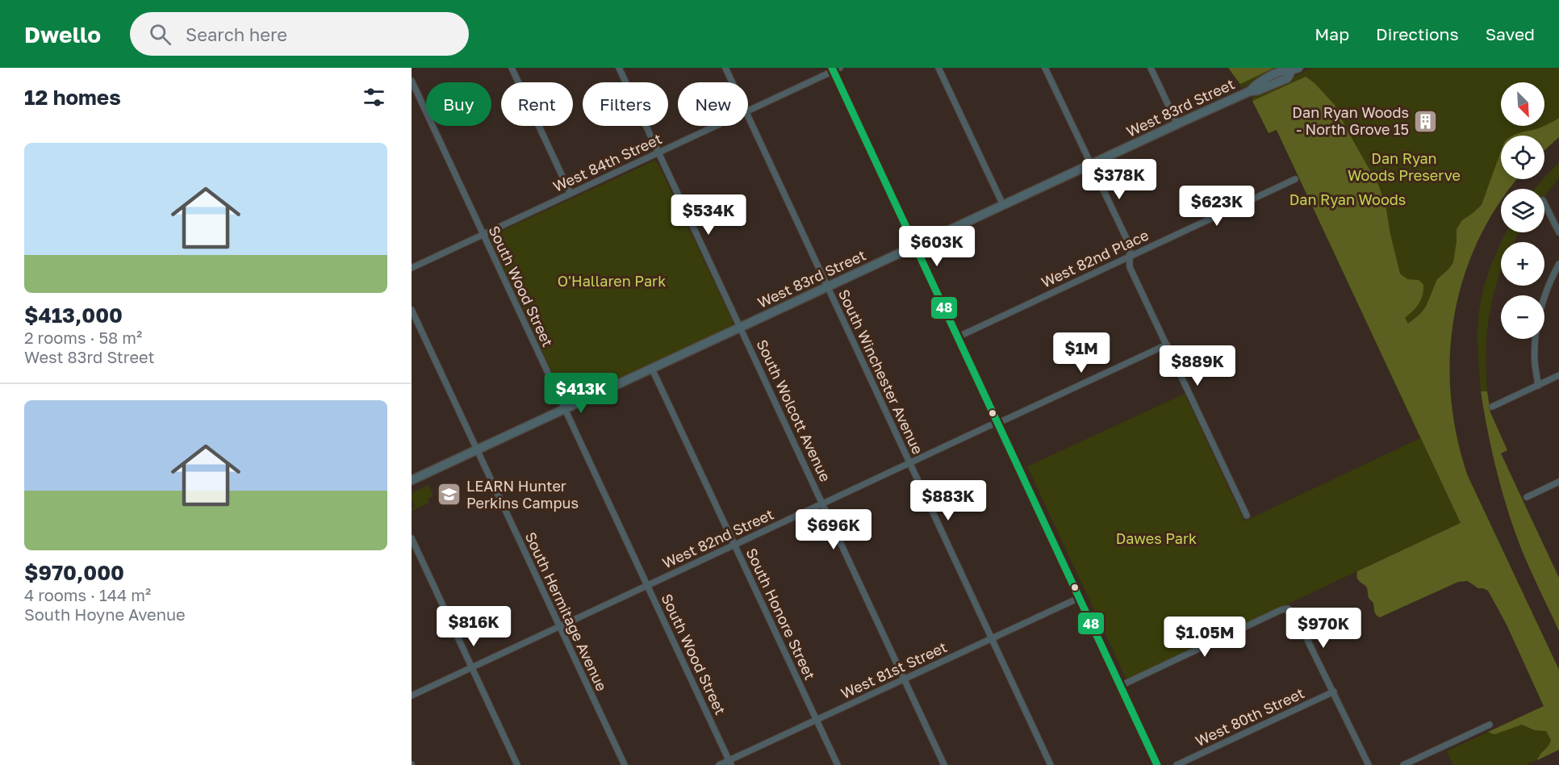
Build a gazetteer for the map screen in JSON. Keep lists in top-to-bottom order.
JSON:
{
  "streets": {
    "street": [
      "West 83rd Street",
      "West 84th Street",
      "West 82nd Place",
      "South Wood Street",
      "South Winchester Avenue",
      "South Wolcott Avenue",
      "West 82nd Street",
      "South Hermitage Avenue",
      "South Honore Street",
      "West 81st Street",
      "West 80th Street"
    ]
  },
  "crossings": [
    ["West 83rd Street", "South Wood Street"],
    ["West 83rd Street", "South Winchester Avenue"],
    ["West 83rd Street", "South Wolcott Avenue"],
    ["West 83rd Street", "South Hermitage Avenue"],
    ["West 83rd Street", "South Honore Street"],
    ["West 84th Street", "South Wood Street"],
    ["West 84th Street", "South Wolcott Avenue"],
    ["South Wood Street", "West 82nd Street"],
    ["South Wood Street", "West 81st Street"],
    ["South Winchester Avenue", "West 82nd Street"],
    ["South Winchester Avenue", "West 81st Street"],
    ["South Wolcott Avenue", "West 82nd Street"],
    ["South Wolcott Avenue", "West 81st Street"],
    ["West 82nd Street", "South Hermitage Avenue"],
    ["West 82nd Street", "South Honore Street"],
    ["South Honore Street", "West 81st Street"]
  ],
  "parks": [
    "Dan Ryan Woods Preserve",
    "Dan Ryan Woods",
    "O'Hallaren Park",
    "Dawes Park"
  ],
  "places": {
    "building": ["Dan Ryan Woods - North Grove 15"],
    "school or university": ["LEARN Hunter Perkins Campus"]
  },
  "lines": ["transit line 48"],
  "north": "bottom right",
  "page": {
    "header": "Dwello",
    "search": "Search here",
    "nav": ["Map", "Directions", "Saved"],
    "heading": "12 homes",
    "map_buttons": ["+", "−"],
    "chip": [
      "Buy",
      "Rent",
      "Filters",
      "New"
    ],
    "list": [
      {
        "name": "$413,000",
        "note": "2 rooms · 58 m² · West 83rd Street"
      },
      {
        "name": "$970,000",
        "note": "4 rooms · 144 m² · South Hoyne Avenue"
      }
    ],
    "price": [
      "$378K",
      "$623K",
      "$534K",
      "$603K",
      "$1M",
      "$889K",
      "$413K",
      "$883K",
      "$696K",
      "$816K",
      "$970K",
      "$1.05M"
    ]
  }
}
